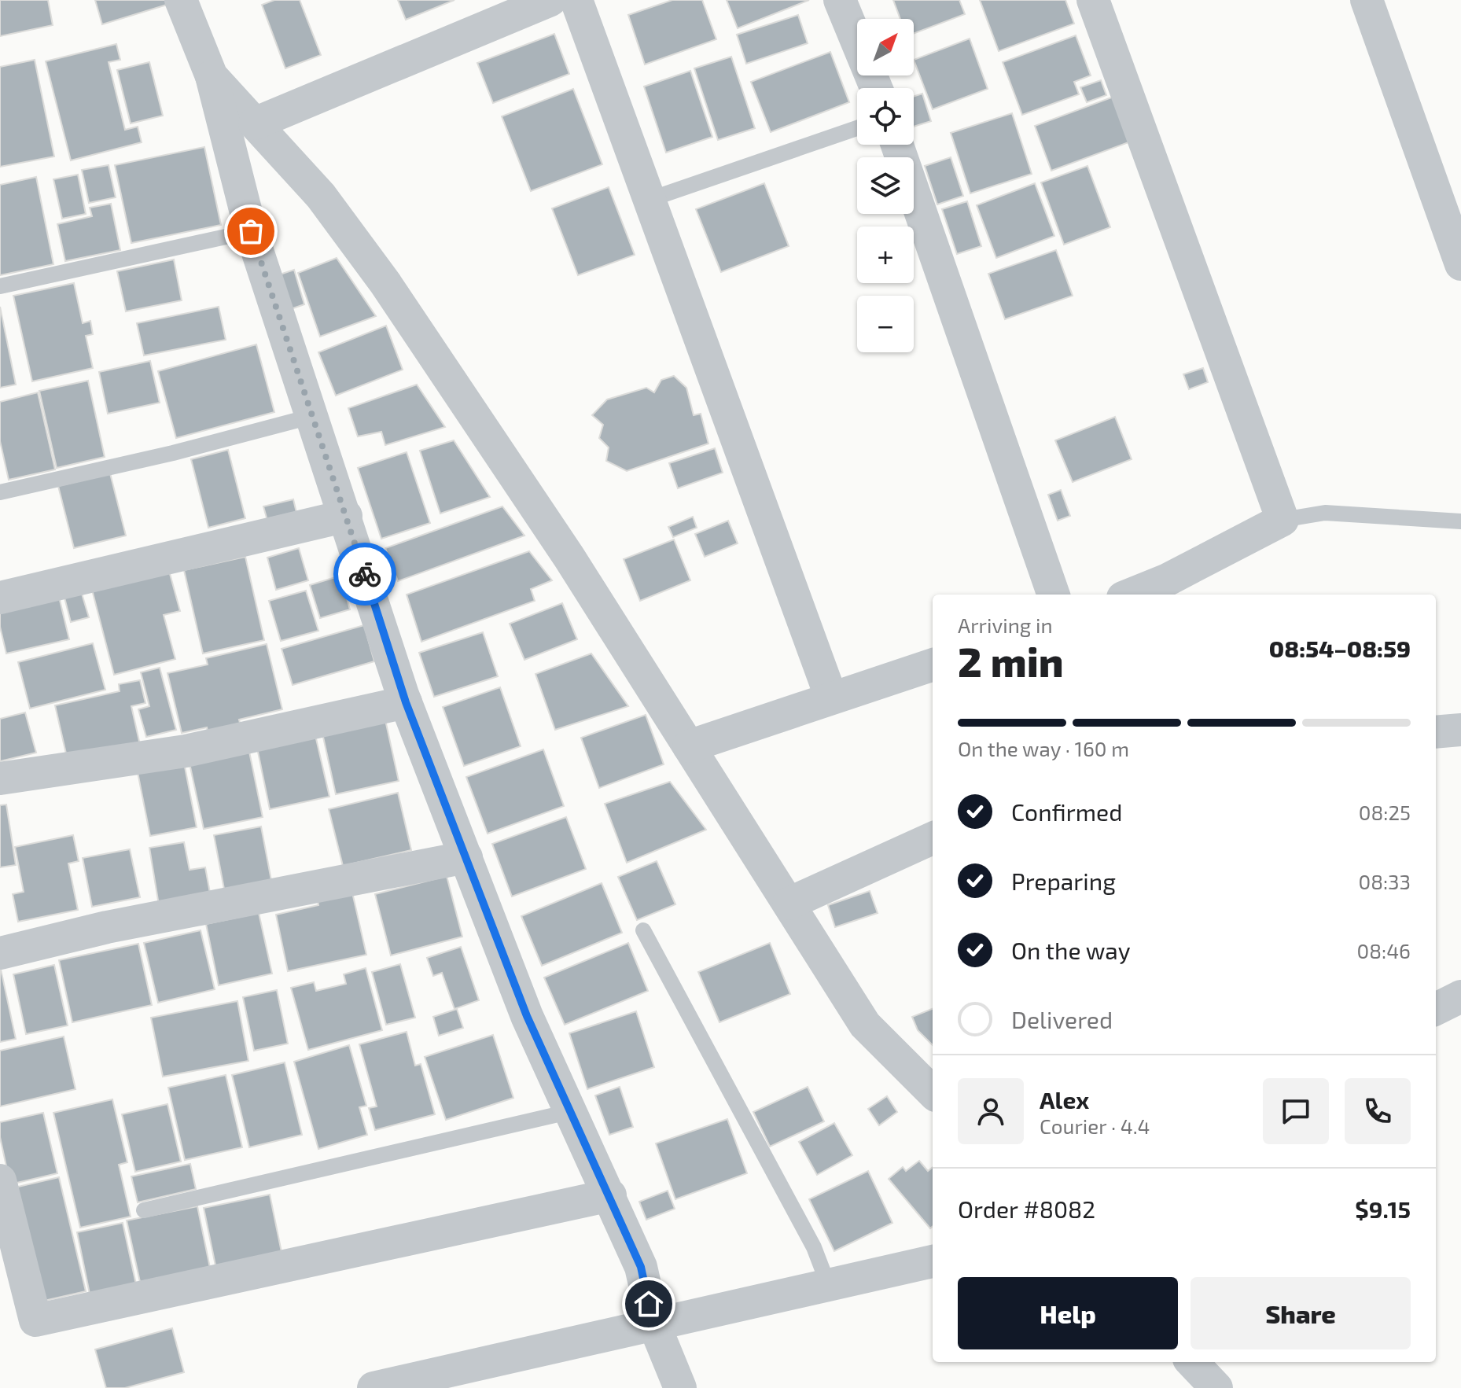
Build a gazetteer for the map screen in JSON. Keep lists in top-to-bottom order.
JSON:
{
  "north": "top right",
  "page": {
    "map_buttons": ["+", "−"],
    "heading": ["2 min", "Arriving in", "08:54–08:59"],
    "panel": [
      "Alex",
      "Courier · 4.4",
      "Order #8082",
      "$9.15"
    ],
    "bar": "On the way · 160 m",
    "list": [
      ["Confirmed", "08:25"],
      ["Preparing", "08:33"],
      ["On the way", "08:46"],
      "Delivered"
    ],
    "buttons": ["Help", "Share"]
  }
}
